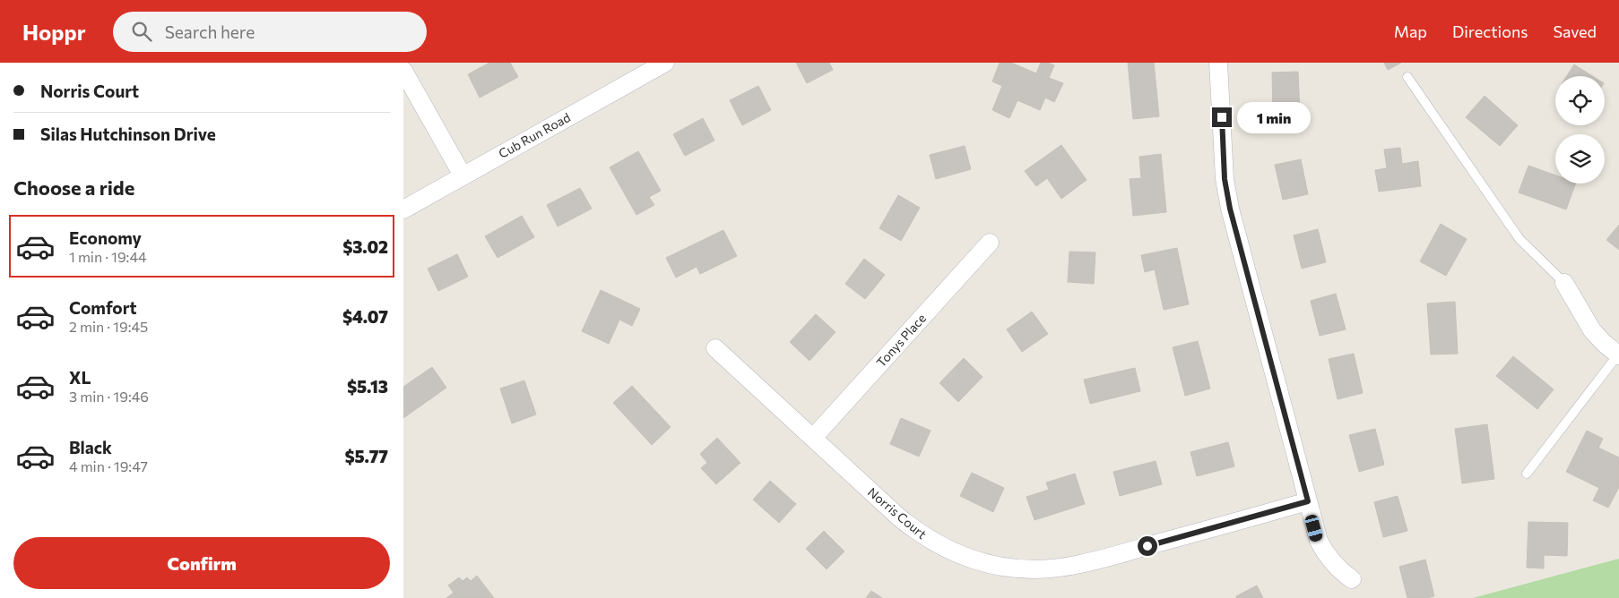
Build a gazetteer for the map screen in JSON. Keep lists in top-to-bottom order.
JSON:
{
  "streets": {
    "street": ["Cub Run Road", "Tonys Place", "Norris Court"]
  },
  "crossings": [
    ["Tonys Place", "Norris Court"]
  ],
  "page": {
    "header": "Hoppr",
    "search": "Search here",
    "nav": ["Map", "Directions", "Saved"],
    "banner": ["Norris Court", "Silas Hutchinson Drive"],
    "bubble": "1 min",
    "heading": "Choose a ride",
    "list": [
      {
        "name": "Economy",
        "note": "1 min · 19:44",
        "value": "$3.02"
      },
      {
        "name": "Comfort",
        "note": "2 min · 19:45",
        "value": "$4.07"
      },
      {
        "name": "XL",
        "note": "3 min · 19:46",
        "value": "$5.13"
      },
      {
        "name": "Black",
        "note": "4 min · 19:47",
        "value": "$5.77"
      }
    ],
    "buttons": "Confirm"
  }
}
